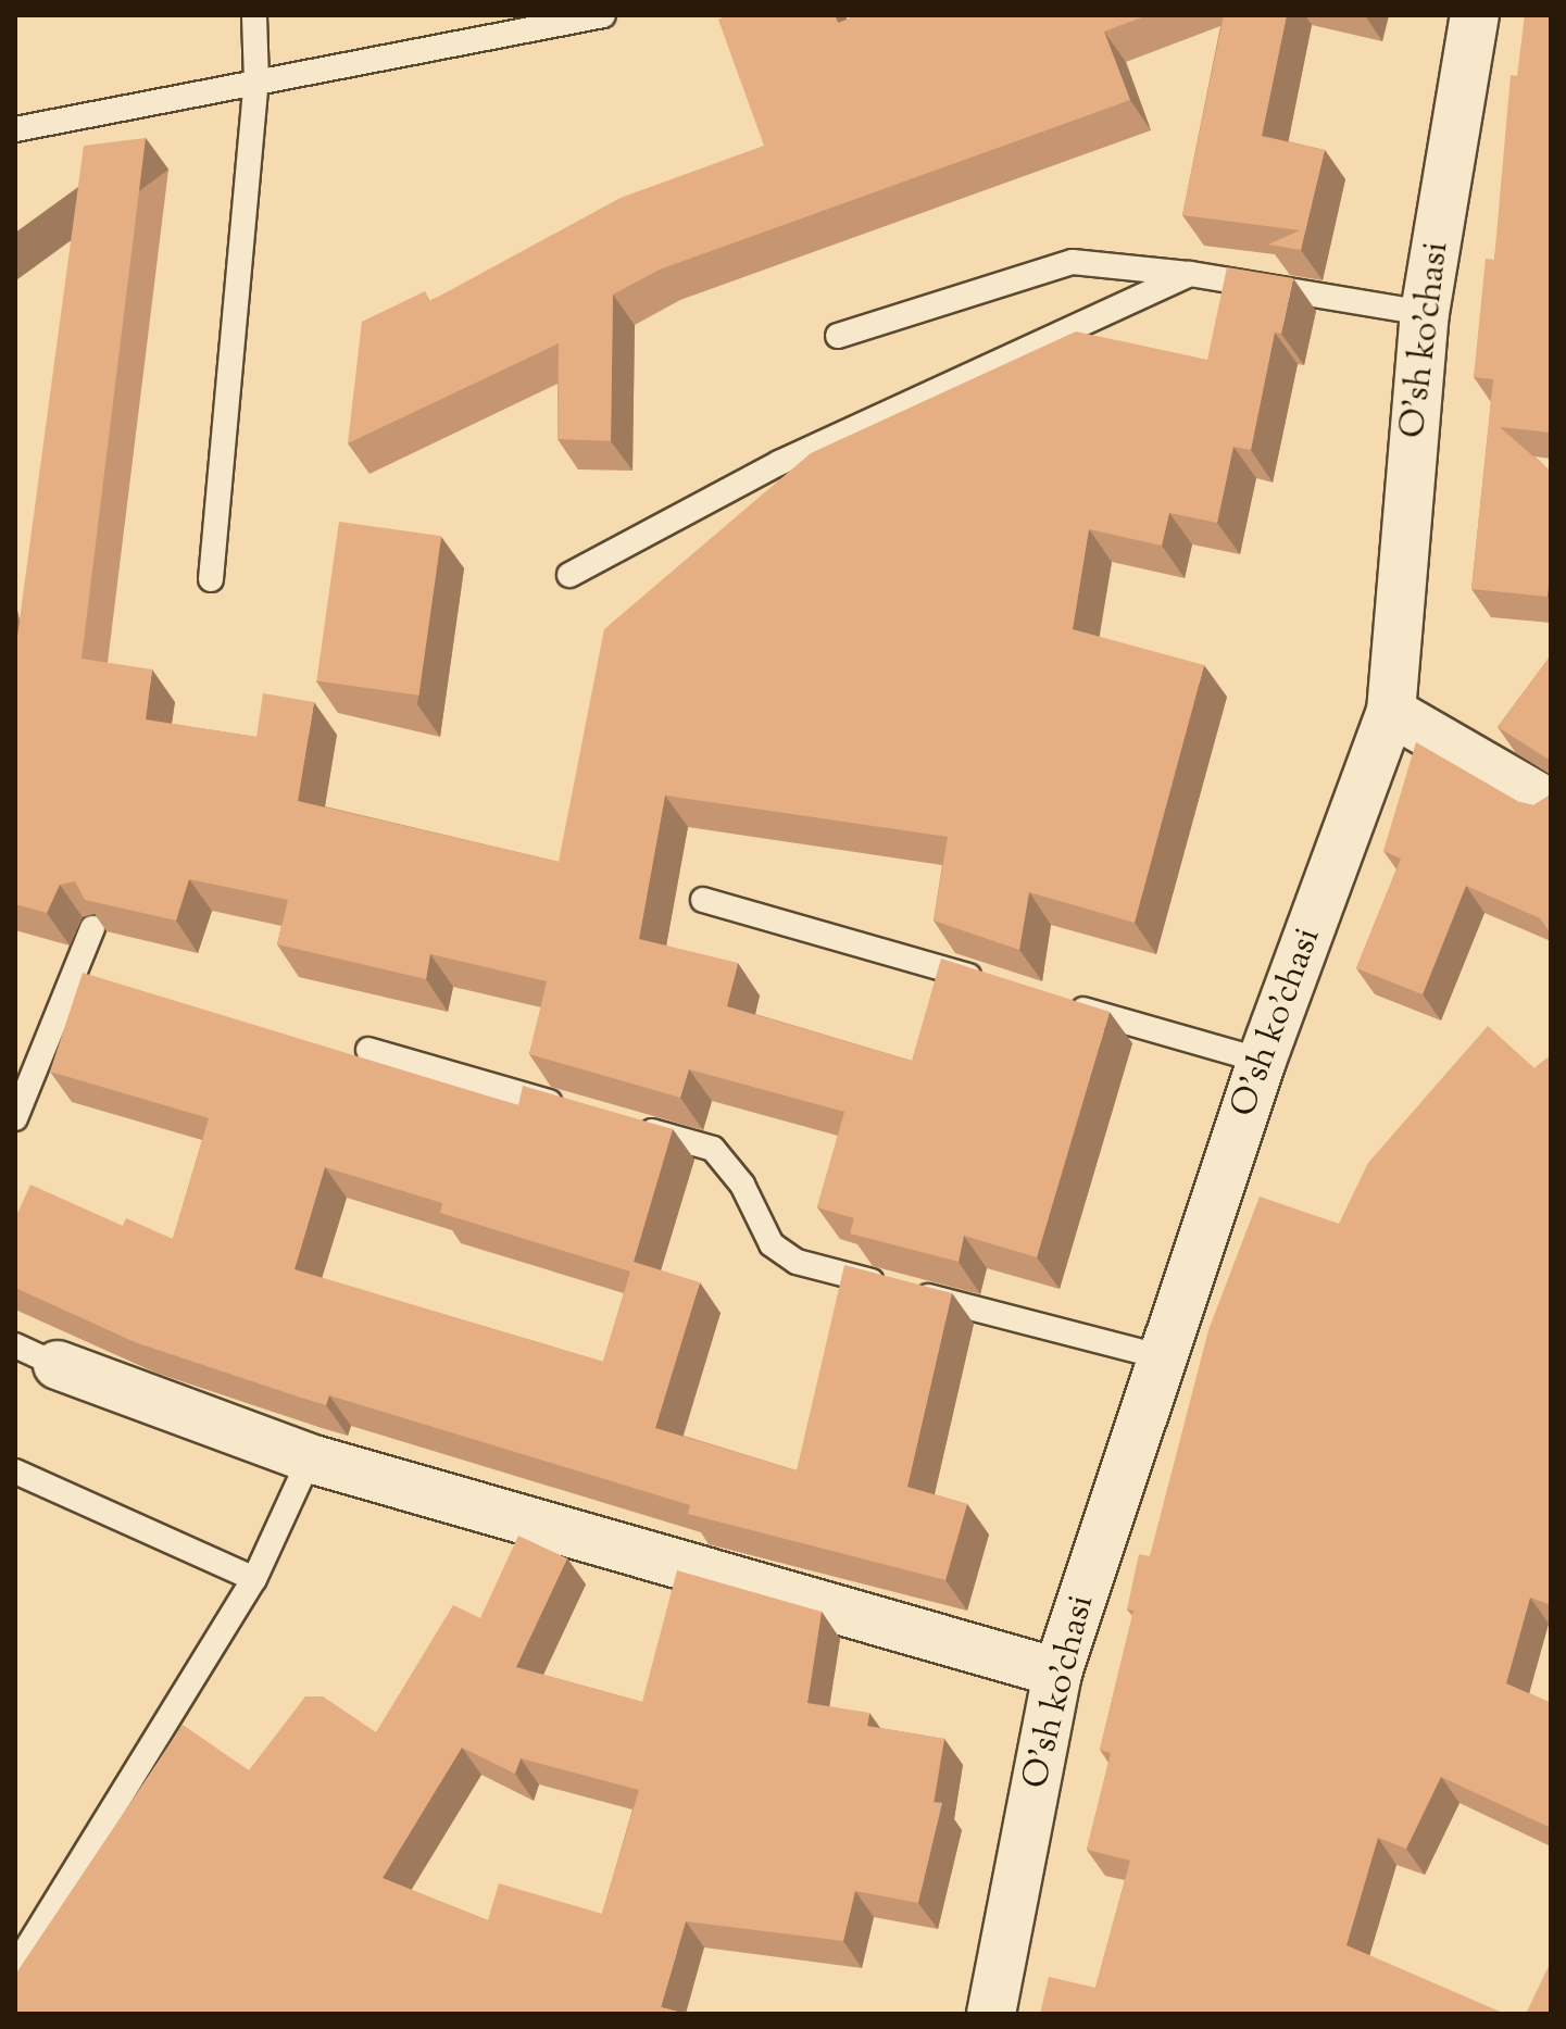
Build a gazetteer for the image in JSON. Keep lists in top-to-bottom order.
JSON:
{
  "streets": {
    "street": ["O'sh ko'chasi"]
  }
}
